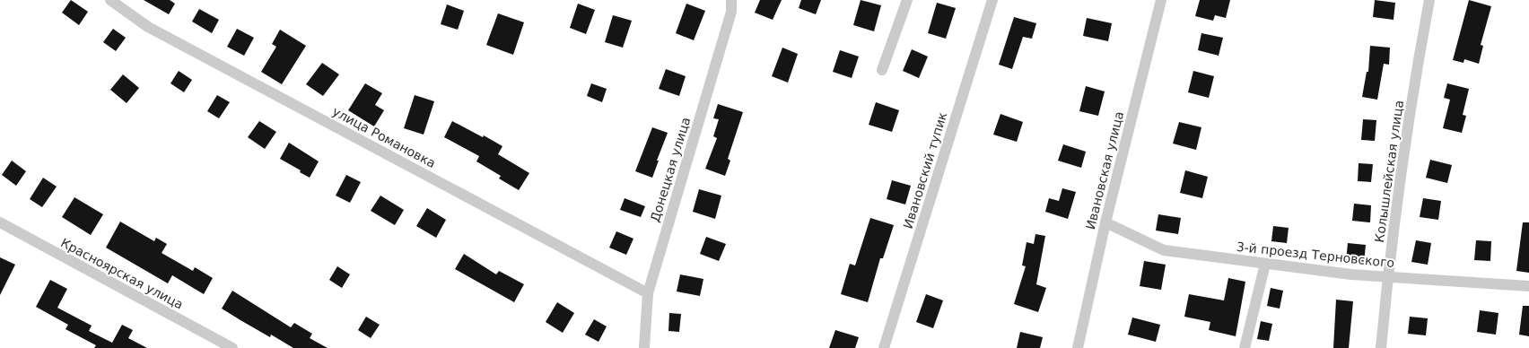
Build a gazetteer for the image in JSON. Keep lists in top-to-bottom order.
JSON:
{
  "streets": {
    "street": [
      "улица Романовка",
      "Донецкая улица",
      "Ивановский тупик",
      "Ивановская улица",
      "Колышлейская улица",
      "3-й проезд Терновского",
      "Красноярская улица"
    ]
  },
  "crossings": [
    ["улица Романовка", "Донецкая улица"],
    ["Ивановская улица", "3-й проезд Терновского"],
    ["Колышлейская улица", "3-й проезд Терновского"]
  ]
}
